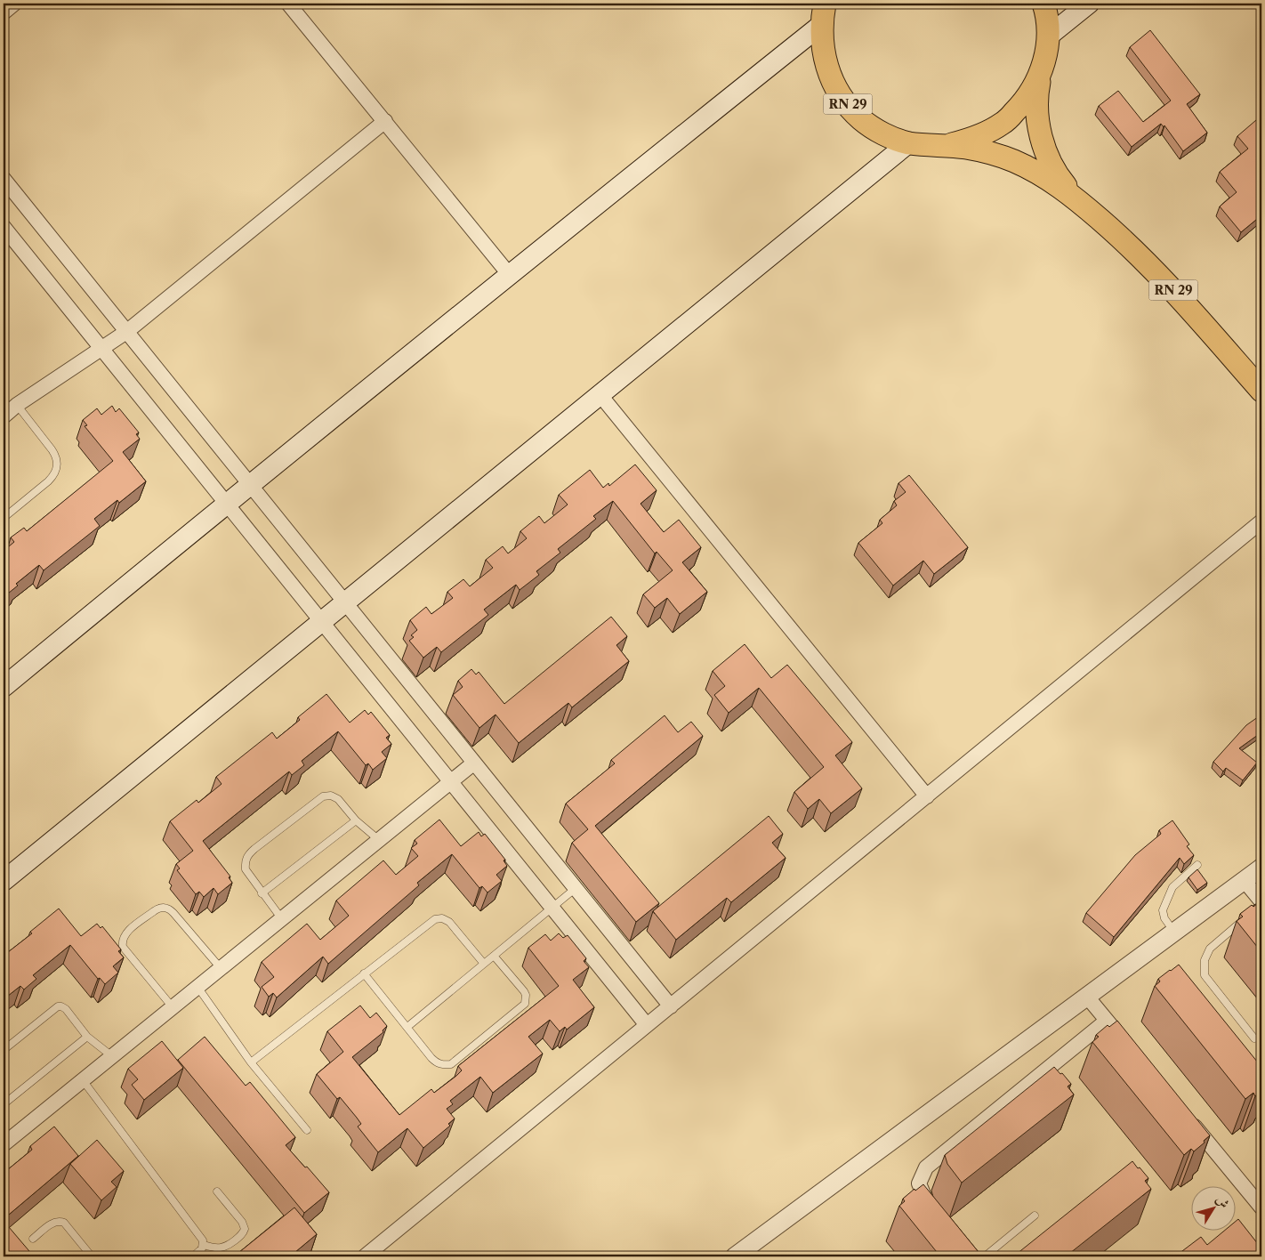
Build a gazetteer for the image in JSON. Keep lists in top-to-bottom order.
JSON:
{
  "streets": {
    "main road": ["RN 29"]
  },
  "north": "top right"
}
